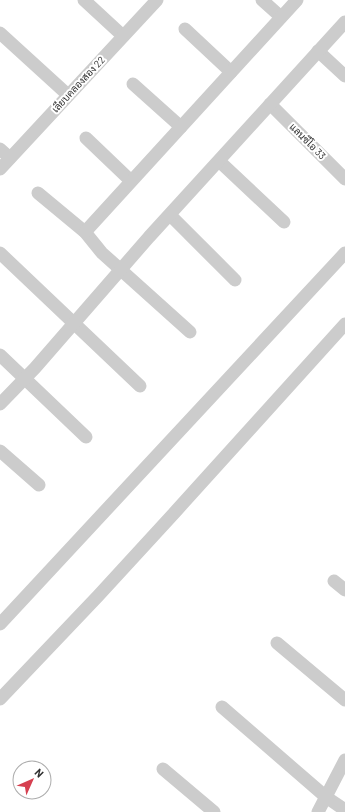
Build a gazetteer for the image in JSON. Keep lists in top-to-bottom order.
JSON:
{
  "streets": {
    "street": ["เลียบคลองสอง 22", "แลนซีโอ 33"]
  },
  "north": "top right"
}
